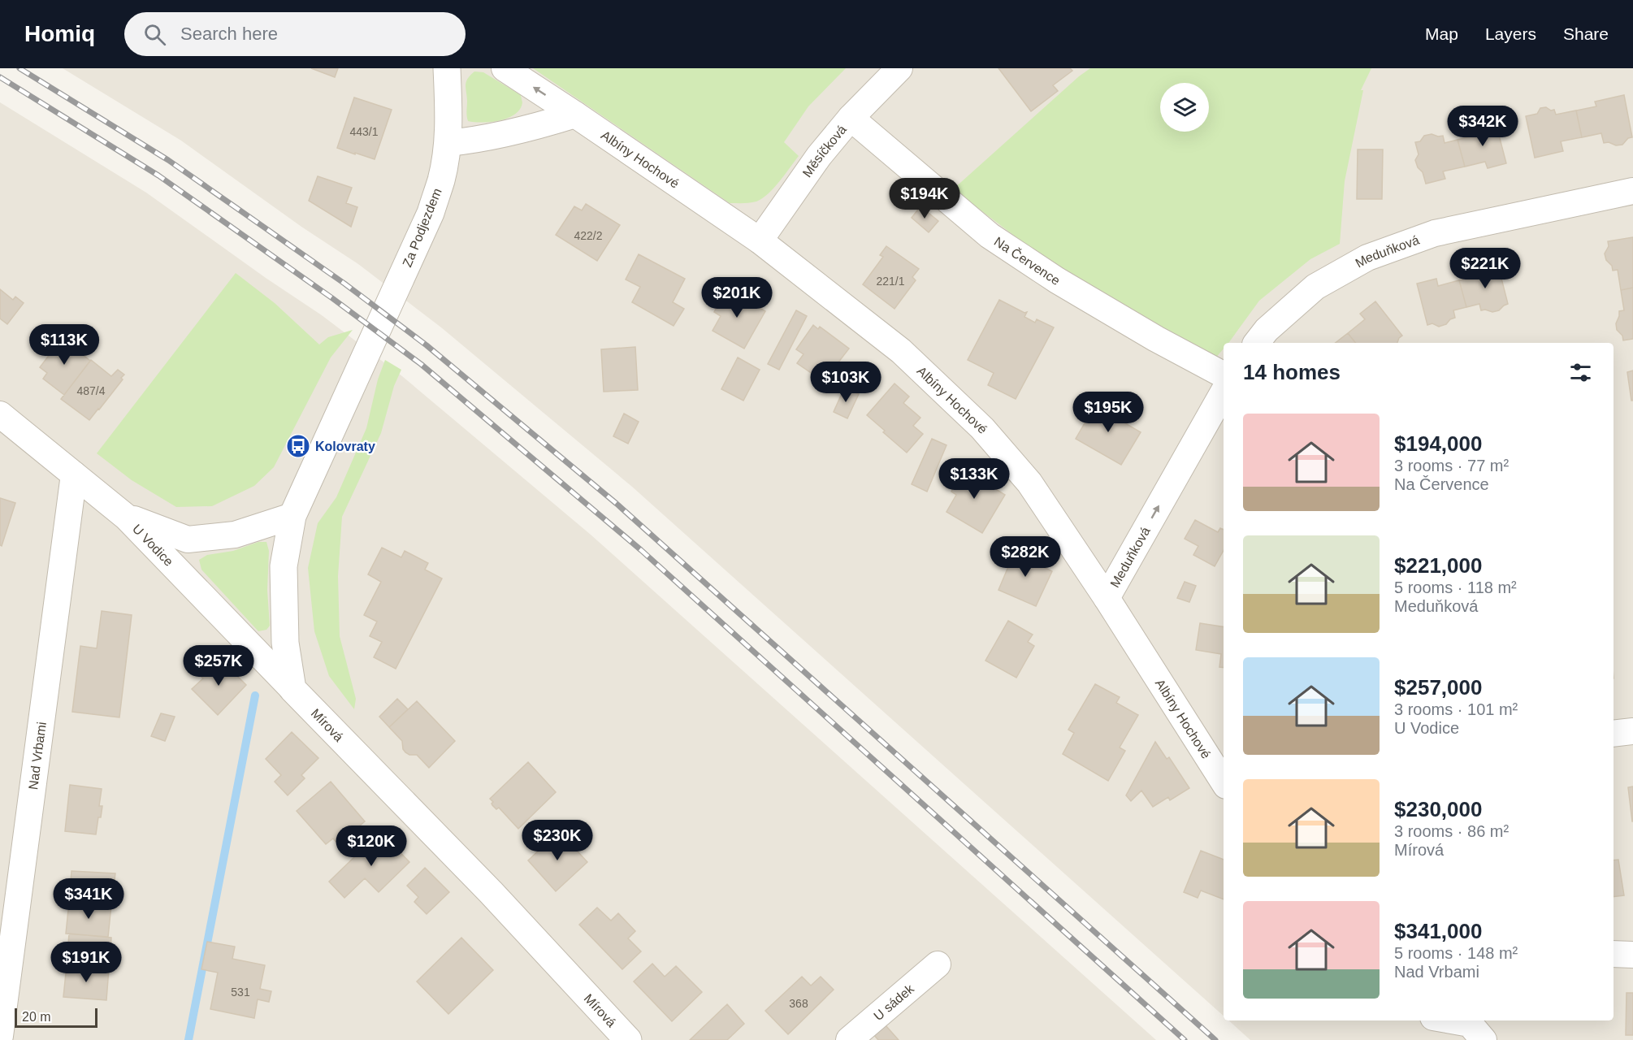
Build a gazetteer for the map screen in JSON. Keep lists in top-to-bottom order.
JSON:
{
  "streets": {
    "street": [
      "Měsíčková",
      "Albíny Hochové",
      "Za Podjezdem",
      "Meduňková",
      "Na Července",
      "U Vodice",
      "Mírová",
      "Nad Vrbami",
      "U sádek"
    ]
  },
  "crossings": [
    ["Měsíčková", "Albíny Hochové"],
    ["Měsíčková", "Na Července"],
    ["Albíny Hochové", "Meduňková"],
    ["U Vodice", "Mírová"],
    ["U Vodice", "Nad Vrbami"]
  ],
  "one_way": ["Meduňková"],
  "places": {
    "bus stop": ["Kolovraty"]
  },
  "house_numbers": [
    "443/1",
    "422/2",
    "221/1",
    "487/4",
    "531",
    "368"
  ],
  "scale_bar": "20 m",
  "page": {
    "header": "Homiq",
    "search": "Search here",
    "nav": ["Map", "Layers", "Share"],
    "price": [
      "$342K",
      "$194K",
      "$221K",
      "$201K",
      "$113K",
      "$103K",
      "$195K",
      "$133K",
      "$282K",
      "$257K",
      "$230K",
      "$120K",
      "$341K",
      "$191K"
    ],
    "heading": "14 homes",
    "list": [
      {
        "name": "$194,000",
        "note": "3 rooms · 77 m² · Na Července"
      },
      {
        "name": "$221,000",
        "note": "5 rooms · 118 m² · Meduňková"
      },
      {
        "name": "$257,000",
        "note": "3 rooms · 101 m² · U Vodice"
      },
      {
        "name": "$230,000",
        "note": "3 rooms · 86 m² · Mírová"
      },
      {
        "name": "$341,000",
        "note": "5 rooms · 148 m² · Nad Vrbami"
      }
    ],
    "scale": "20 m"
  }
}
